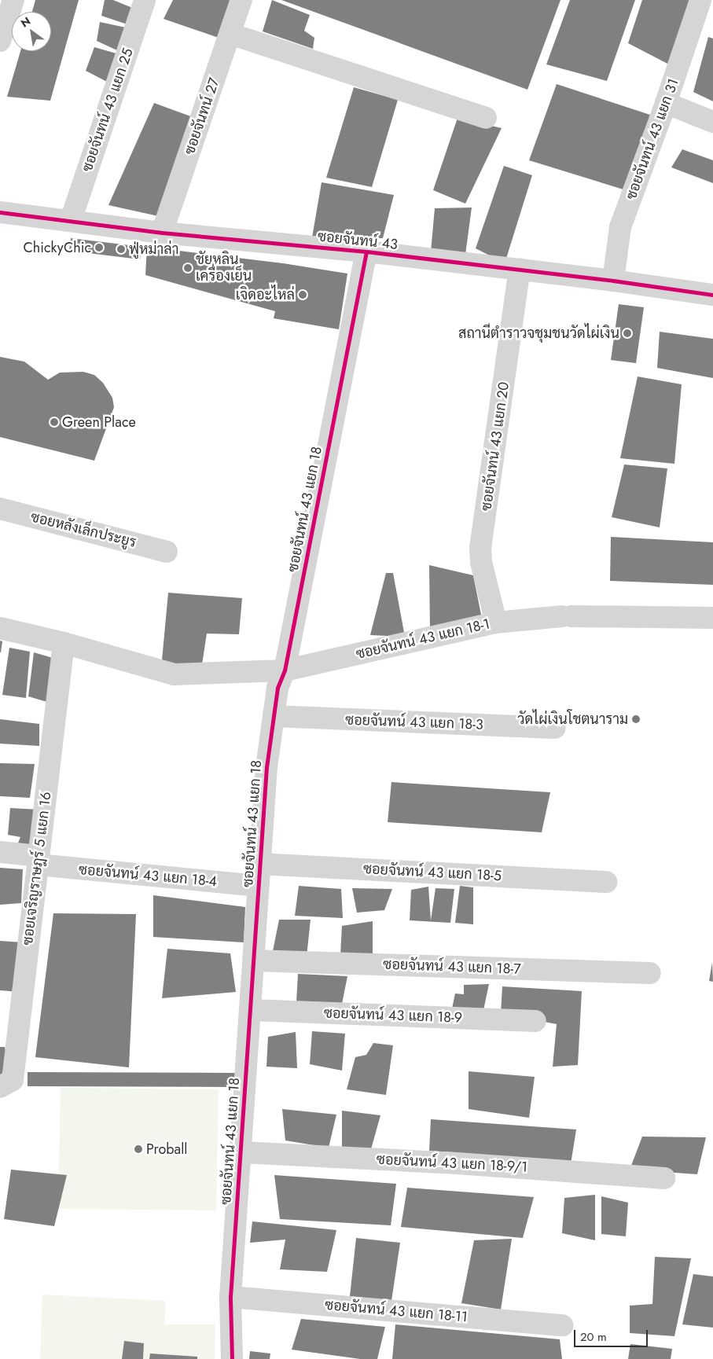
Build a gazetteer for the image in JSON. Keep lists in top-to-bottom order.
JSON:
{
  "streets": {
    "street": [
      "ซอยจันทน์ 43 แยก 25",
      "ซอยจันทน์ 27",
      "ซอยจันทน์ 43 แยก 31",
      "ซอยจันทน์ 43",
      "ซอยจันทน์ 43 แยก 20",
      "ซอยจันทน์ 43 แยก 18",
      "ซอยหลังเล็กประยูร",
      "ซอยจันทน์ 43 แยก 18-1",
      "ซอยจันทน์ 43 แยก 18-3",
      "ซอยเจริญราษฎร์ 5 แยก 16",
      "ซอยจันทน์ 43 แยก 18-5",
      "ซอยจันทน์ 43 แยก 18-4",
      "ซอยจันทน์ 43 แยก 18-7",
      "ซอยจันทน์ 43 แยก 18-9",
      "ซอยจันทน์ 43 แยก 18-9/1",
      "ซอยจันทน์ 43 แยก 18-11"
    ]
  },
  "crossings": [
    ["ซอยจันทน์ 43 แยก 25", "ซอยจันทน์ 43"],
    ["ซอยจันทน์ 27", "ซอยจันทน์ 43"],
    ["ซอยจันทน์ 43 แยก 31", "ซอยจันทน์ 43"],
    ["ซอยจันทน์ 43", "ซอยจันทน์ 43 แยก 20"],
    ["ซอยจันทน์ 43", "ซอยจันทน์ 43 แยก 18"],
    ["ซอยจันทน์ 43 แยก 20", "ซอยจันทน์ 43 แยก 18-1"],
    ["ซอยจันทน์ 43 แยก 18", "ซอยจันทน์ 43 แยก 18-1"],
    ["ซอยจันทน์ 43 แยก 18", "ซอยจันทน์ 43 แยก 18-3"],
    ["ซอยจันทน์ 43 แยก 18", "ซอยจันทน์ 43 แยก 18-5"],
    ["ซอยจันทน์ 43 แยก 18", "ซอยจันทน์ 43 แยก 18-4"],
    ["ซอยจันทน์ 43 แยก 18", "ซอยจันทน์ 43 แยก 18-7"],
    ["ซอยจันทน์ 43 แยก 18", "ซอยจันทน์ 43 แยก 18-9"],
    ["ซอยจันทน์ 43 แยก 18", "ซอยจันทน์ 43 แยก 18-9/1"],
    ["ซอยจันทน์ 43 แยก 18", "ซอยจันทน์ 43 แยก 18-11"],
    ["ซอยจันทน์ 43 แยก 18-1", "ซอยเจริญราษฎร์ 5 แยก 16"],
    ["ซอยเจริญราษฎร์ 5 แยก 16", "ซอยจันทน์ 43 แยก 18-4"]
  ],
  "places": [
    "ChickyChic",
    "ฟู่หม่าล่า",
    "ชัยหลิน เครื่องเย็น",
    "เจิดอะไหล่",
    "สถานีตำราวจชุมชนวัดไผ่เงิน",
    "Green Place",
    "วัดไผ่เงินโชตนาราม",
    "Proball"
  ],
  "scale_bar": "20 m",
  "north": "top left"
}
